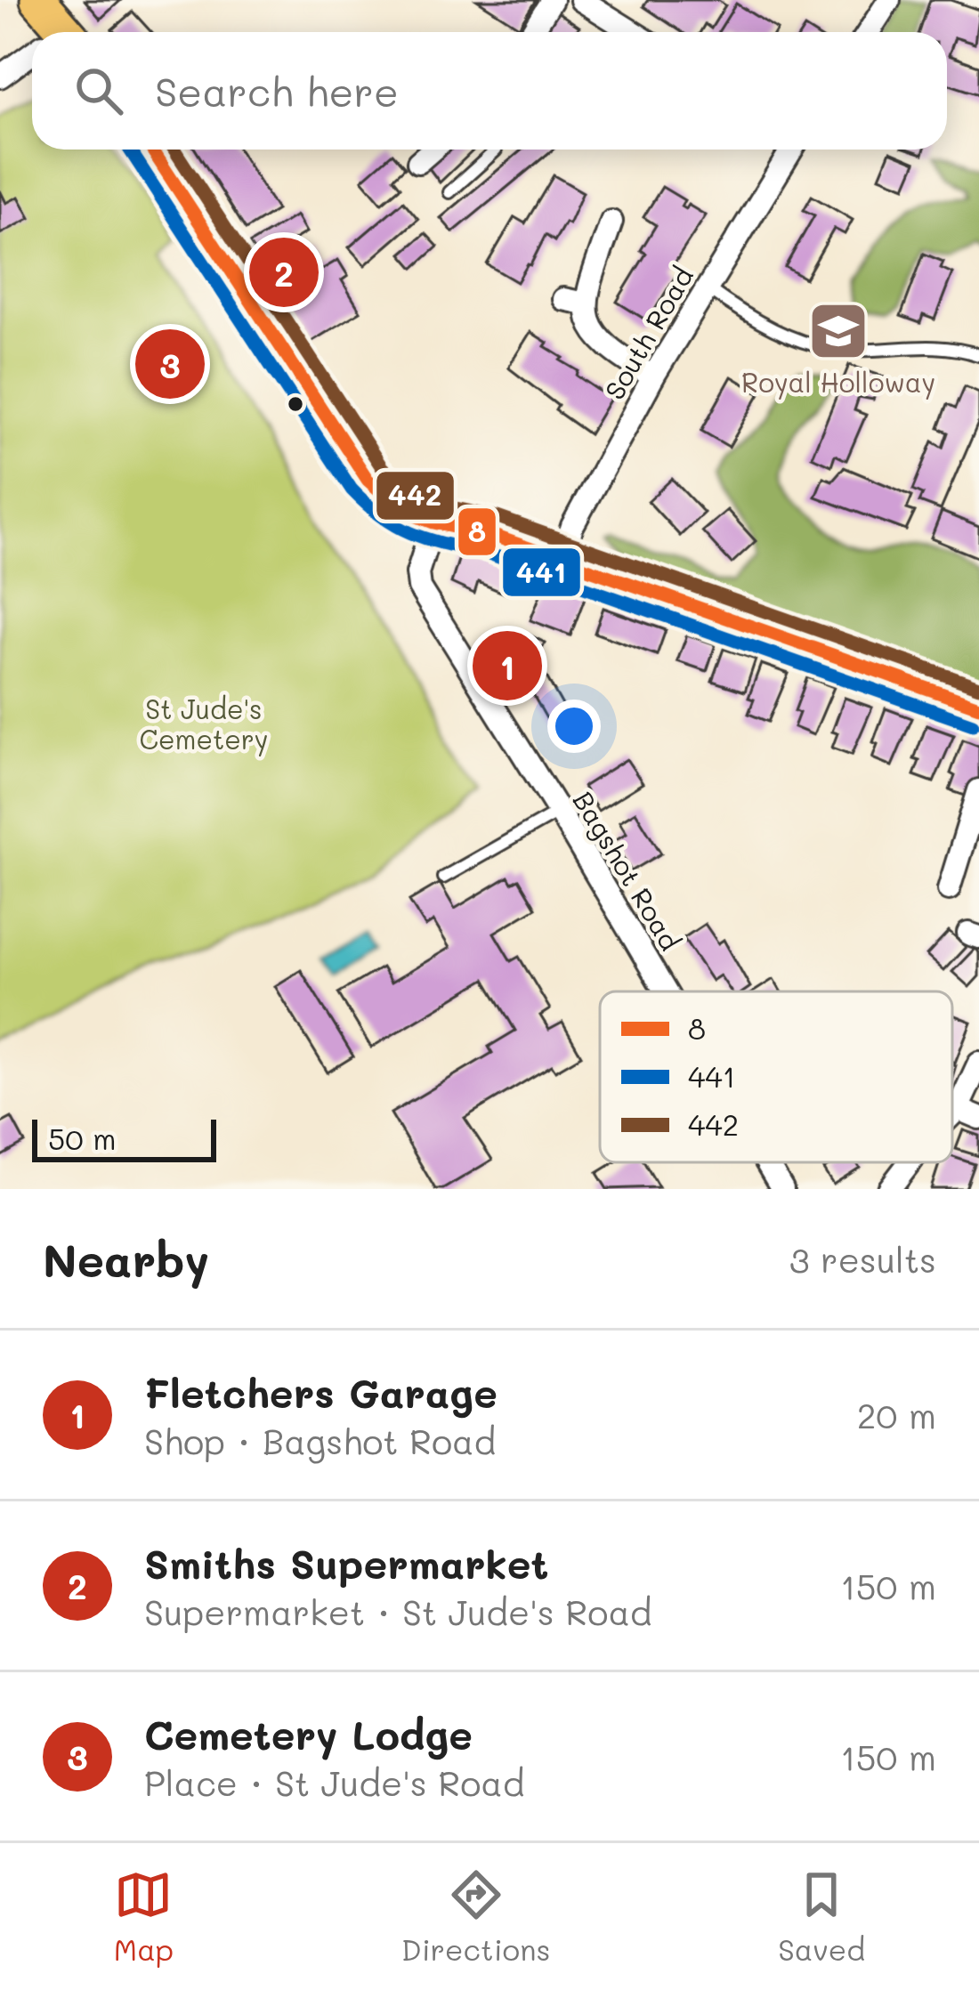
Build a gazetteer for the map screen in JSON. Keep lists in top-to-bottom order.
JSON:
{
  "streets": {
    "street": ["South Road", "Bagshot Road"]
  },
  "parks": ["St Jude's Cemetery"],
  "places": {
    "school or university": ["Royal Holloway"]
  },
  "lines": ["transit line 8", "transit line 441", "transit line 442"],
  "legend": ["8", "441", "442"],
  "scale_bar": "50 m",
  "page": {
    "search": "Search here",
    "pins": ["2", "3", "1"],
    "scale": "50 m",
    "heading": ["Nearby", "3 results"],
    "list": [
      {
        "mark": "1",
        "name": "Fletchers Garage",
        "note": "Shop · Bagshot Road",
        "value": "20 m"
      },
      {
        "mark": "2",
        "name": "Smiths Supermarket",
        "note": "Supermarket · St Jude's Road",
        "value": "150 m"
      },
      {
        "mark": "3",
        "name": "Cemetery Lodge",
        "note": "Place · St Jude's Road",
        "value": "150 m"
      }
    ],
    "nav": ["Map", "Directions", "Saved"]
  }
}
